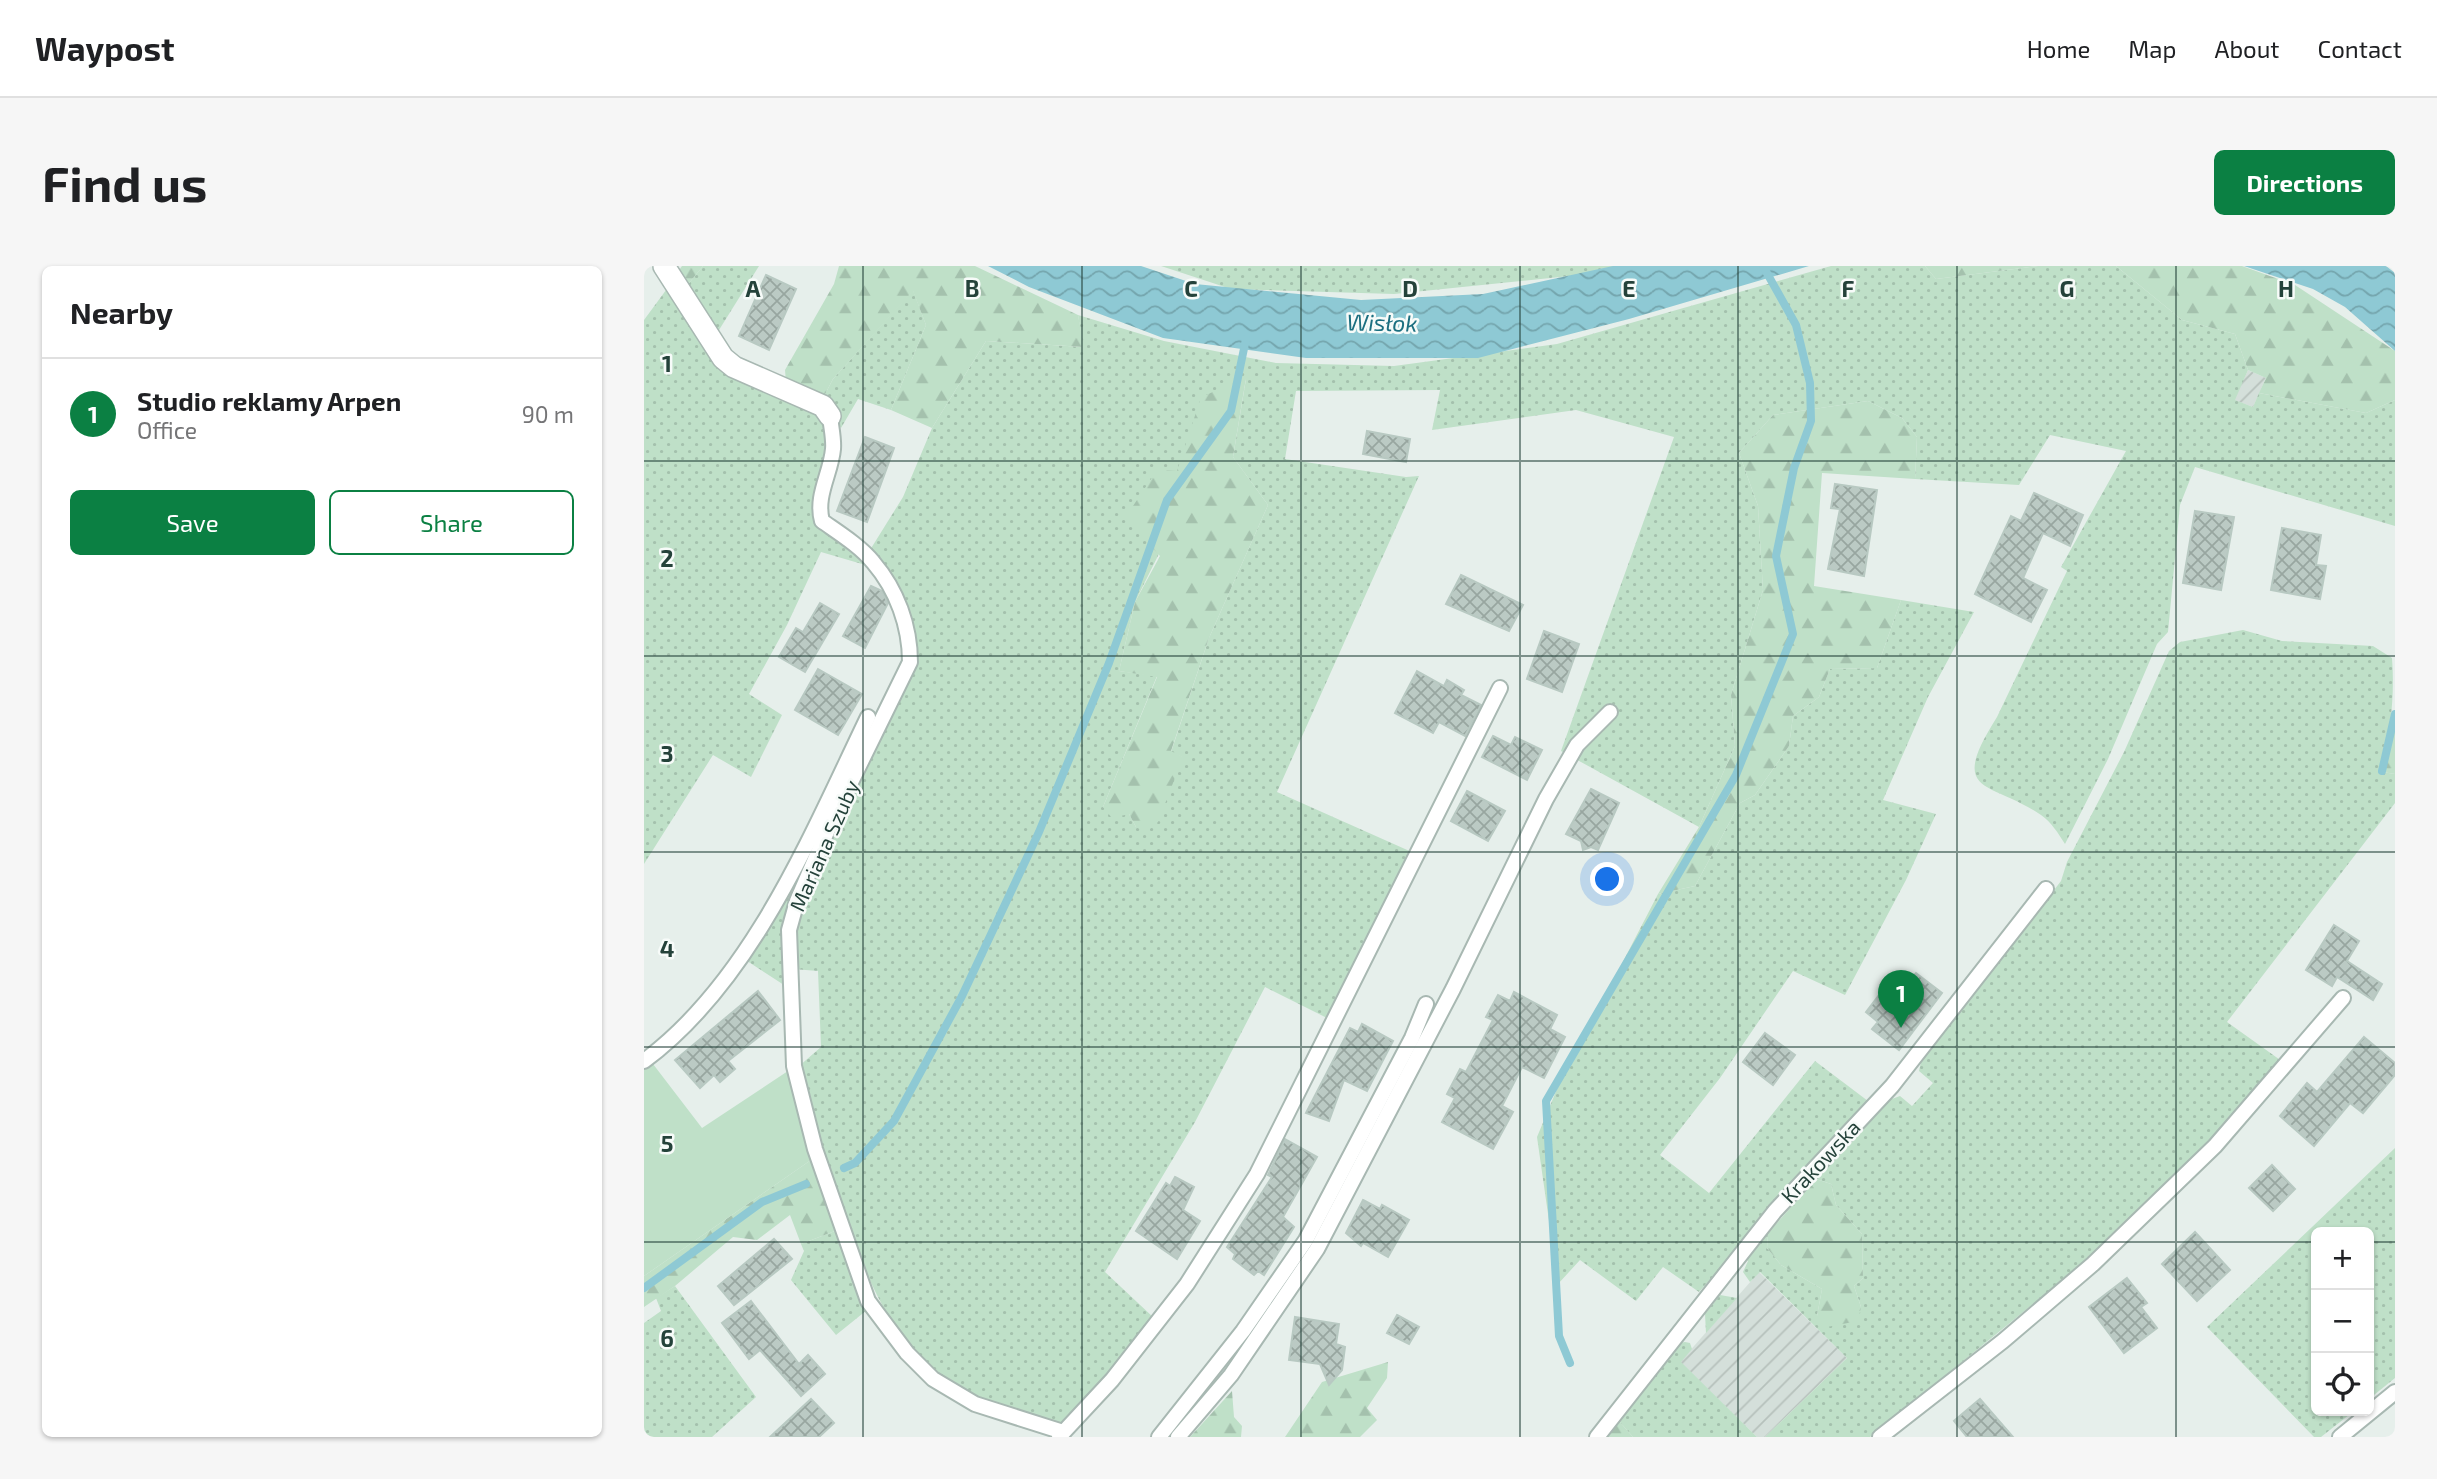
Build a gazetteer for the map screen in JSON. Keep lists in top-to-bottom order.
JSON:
{
  "streets": {
    "street": ["Mariana Szuby"],
    "lane": ["Krakowska"]
  },
  "water": ["Wisłok"],
  "page": {
    "header": "Waypost",
    "nav": [
      "Home",
      "Map",
      "About",
      "Contact"
    ],
    "buttons": [
      "Directions",
      ["Save", "Share"]
    ],
    "title": "Find us",
    "heading": "Nearby",
    "list": [
      {
        "mark": "1",
        "name": "Studio reklamy Arpen",
        "note": "Office",
        "value": "90 m"
      }
    ],
    "pins": "1",
    "map_buttons": ["+", "−"]
  },
  "grid": {
    "columns": [
      "A",
      "B",
      "C",
      "D",
      "E",
      "F",
      "G",
      "H"
    ],
    "rows": [
      "1",
      "2",
      "3",
      "4",
      "5",
      "6"
    ]
  }
}
